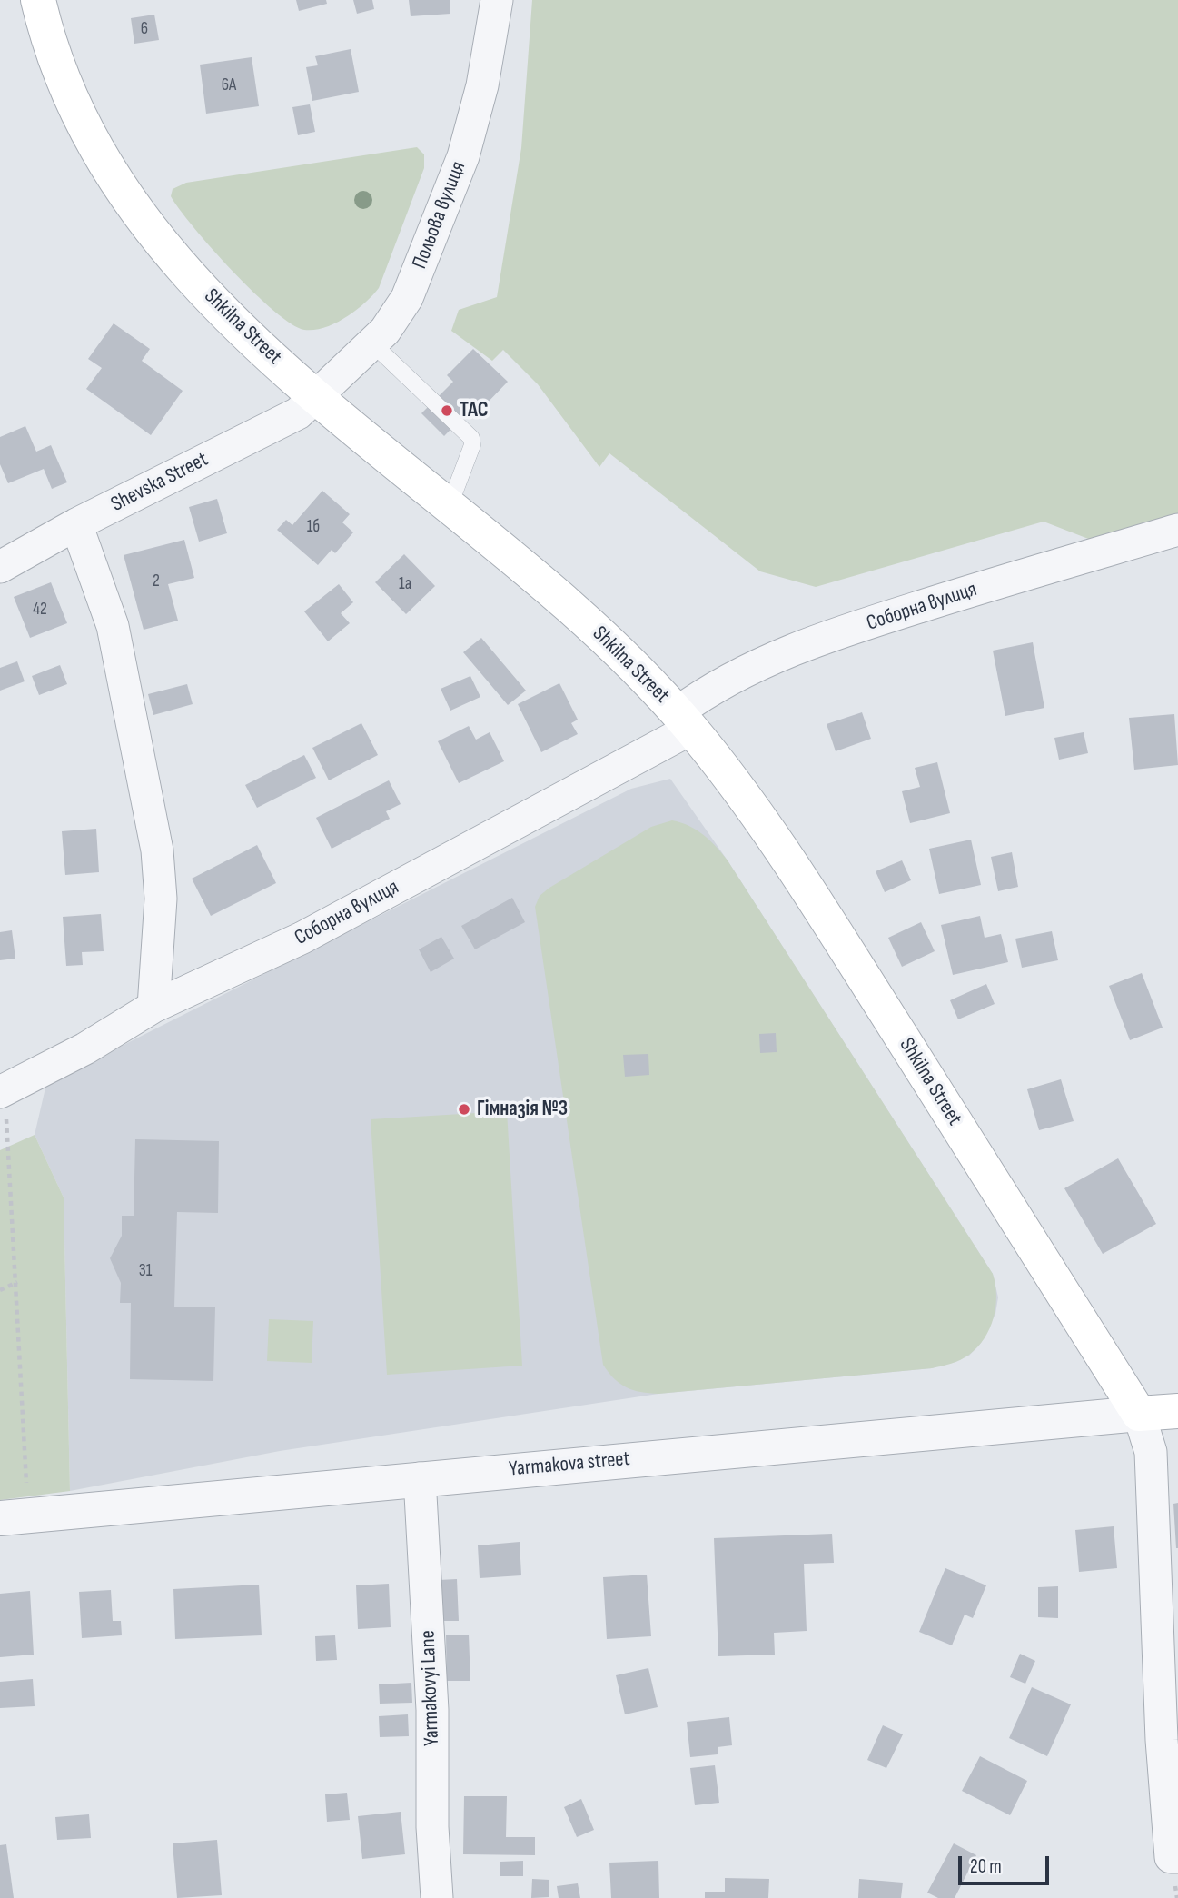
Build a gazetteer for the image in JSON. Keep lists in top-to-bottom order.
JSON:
{
  "streets": {
    "main road": ["Shkilna Street"],
    "street": [
      "Польова вулиця",
      "Shevska Street",
      "Соборна вулиця",
      "Yarmakova street",
      "Yarmakovyi Lane"
    ]
  },
  "crossings": [
    ["Польова вулиця", "Shkilna Street"],
    ["Польова вулиця", "Shevska Street"],
    ["Shkilna Street", "Shevska Street"],
    ["Shkilna Street", "Соборна вулиця"],
    ["Shkilna Street", "Yarmakova street"],
    ["Yarmakova street", "Yarmakovyi Lane"]
  ],
  "places": ["ТАС", "Гімназія №3"],
  "house_numbers": [
    "6",
    "6А",
    "1б",
    "2",
    "1а",
    "42",
    "31"
  ],
  "scale_bar": "20 m"
}
